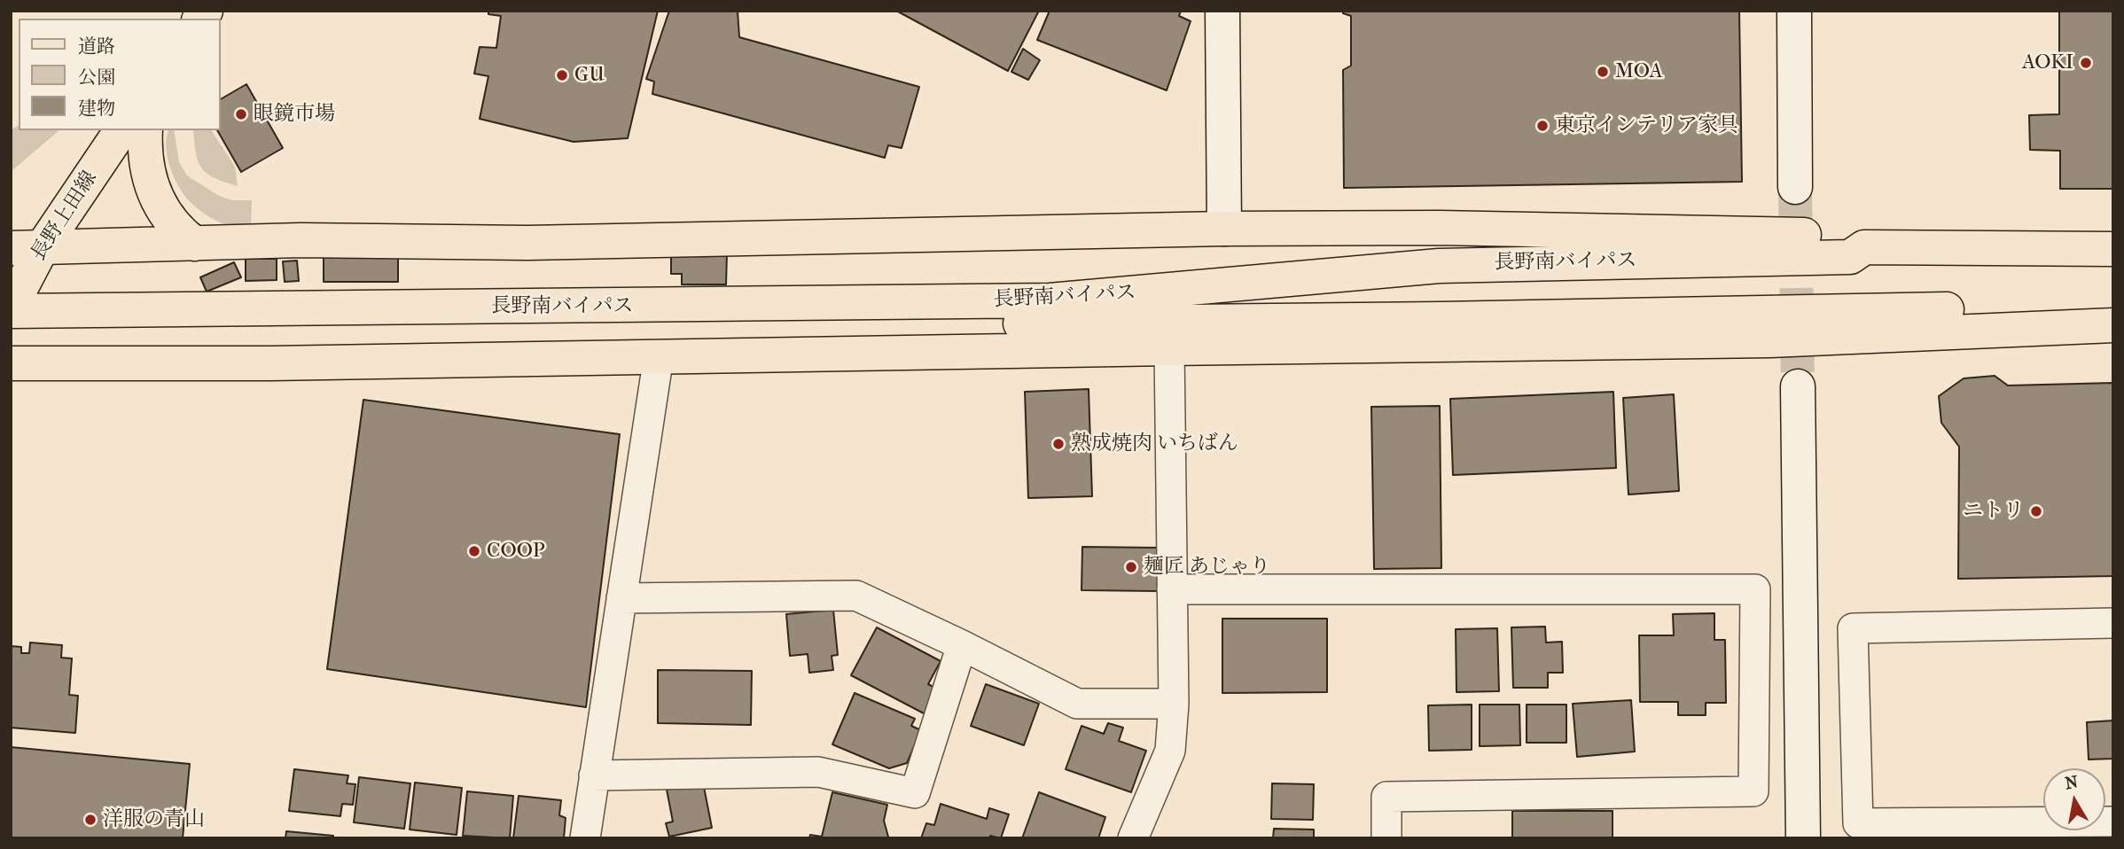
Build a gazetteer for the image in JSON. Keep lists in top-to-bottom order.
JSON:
{
  "streets": {
    "main road": ["長野上田線", "長野南バイパス"]
  },
  "crossings": [
    ["長野上田線", "長野南バイパス"]
  ],
  "places": [
    "AOKI",
    "MOA",
    "GU",
    "眼鏡市場",
    "東京インテリア家具",
    "熟成焼肉 いちばん",
    "ニトリ",
    "COOP",
    "麺匠 あじゃり",
    "洋服の青山"
  ],
  "legend": ["道路", "公園", "建物"],
  "north": "top"
}
